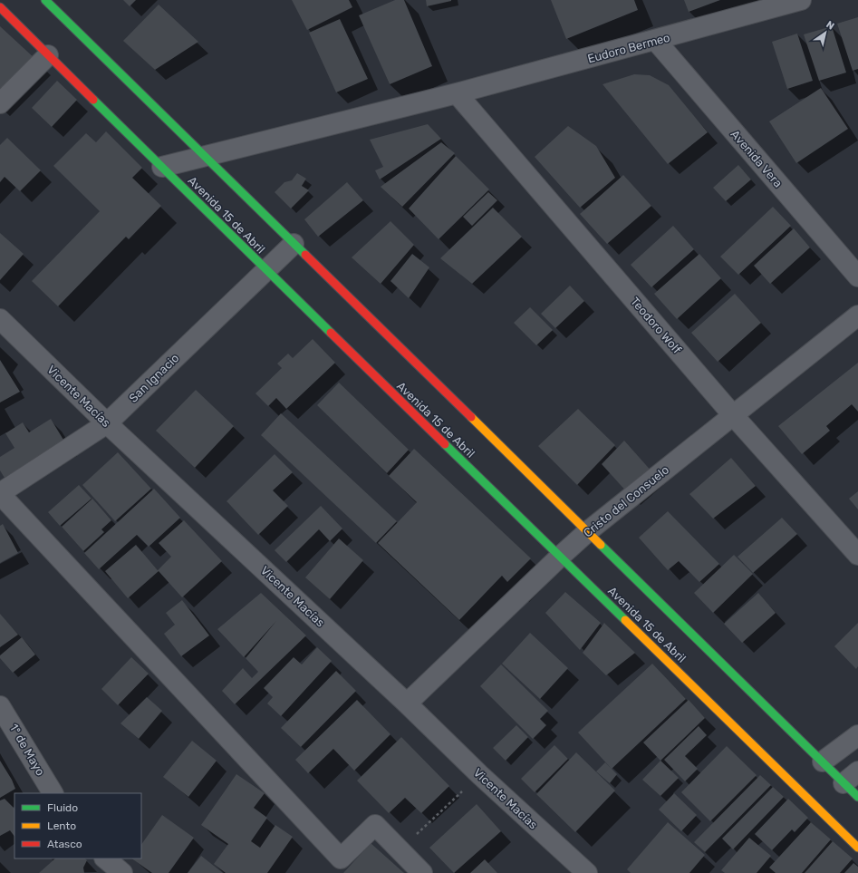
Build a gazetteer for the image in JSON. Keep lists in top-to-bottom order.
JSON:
{
  "streets": {
    "main road": ["Avenida 15 de Abril"],
    "street": [
      "Eudoro Bermeo",
      "Avenida Vera",
      "Teodoro Wolf",
      "San Ignacio",
      "Vicente Macías",
      "Cristo del Consuelo",
      "1º de Mayo"
    ]
  },
  "crossings": [
    ["Eudoro Bermeo", "Avenida Vera"],
    ["Eudoro Bermeo", "Avenida 15 de Abril"],
    ["Eudoro Bermeo", "Teodoro Wolf"],
    ["Avenida 15 de Abril", "San Ignacio"],
    ["Avenida 15 de Abril", "Cristo del Consuelo"],
    ["Teodoro Wolf", "Cristo del Consuelo"],
    ["San Ignacio", "Vicente Macías"],
    ["Vicente Macías", "Cristo del Consuelo"]
  ],
  "legend": ["Fluido", "Lento", "Atasco"],
  "north": "top right"
}
